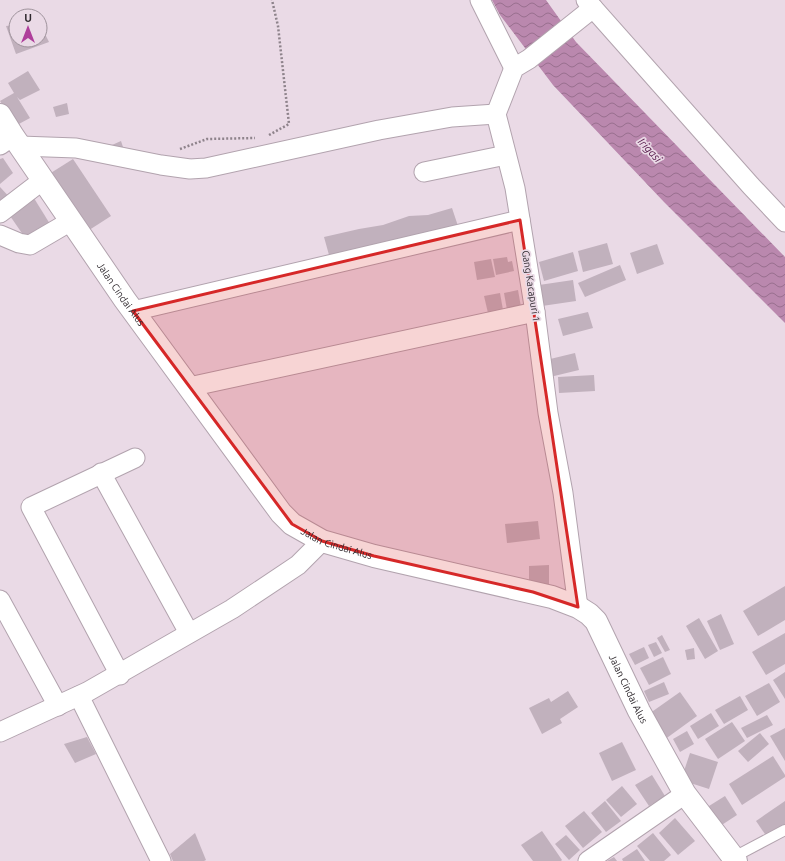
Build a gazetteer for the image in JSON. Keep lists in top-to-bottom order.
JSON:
{
  "streets": {
    "street": ["Gang Kacapuri 1", "Jalan Cindai Alus"]
  },
  "crossings": [
    ["Gang Kacapuri 1", "Jalan Cindai Alus"]
  ],
  "water": ["Irigasi"],
  "north": "top"
}
